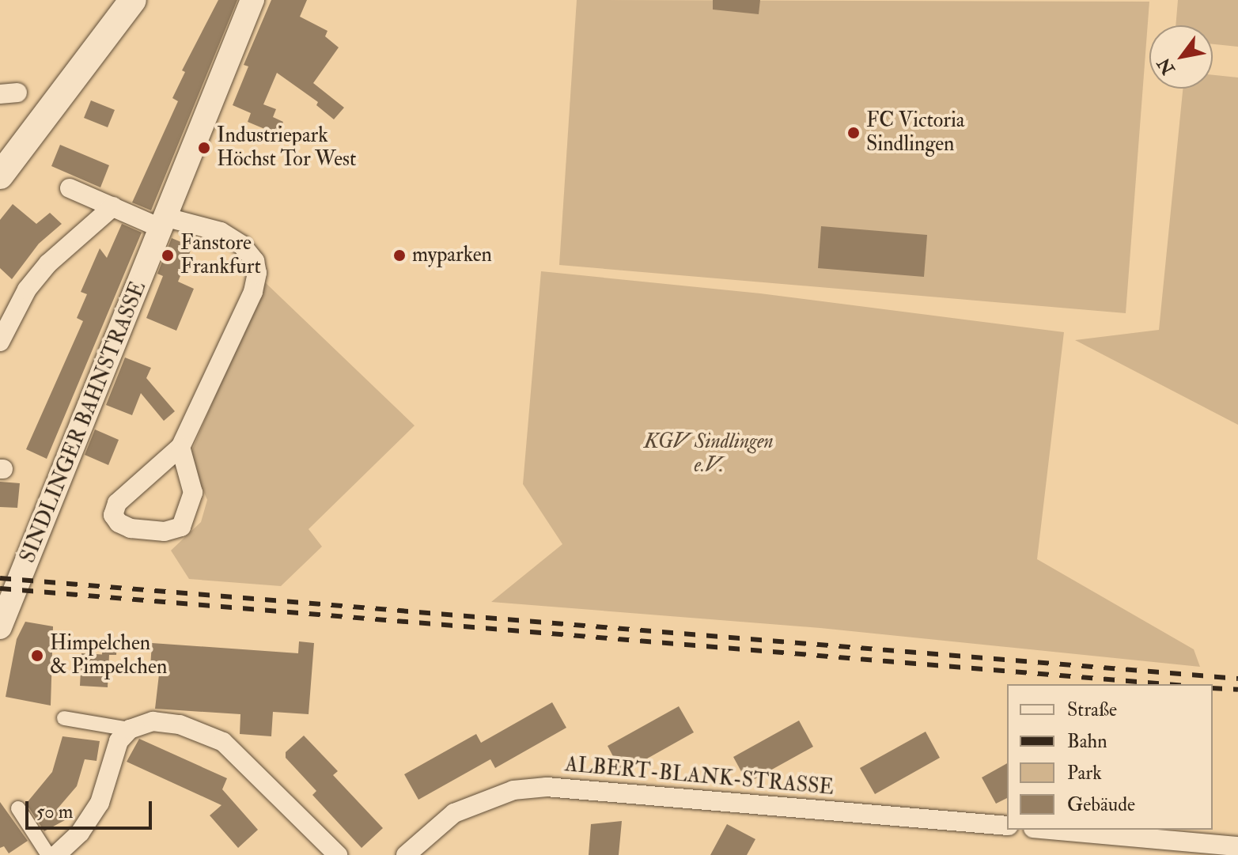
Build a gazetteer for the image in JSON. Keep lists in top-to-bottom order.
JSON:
{
  "streets": {
    "street": ["SINDLINGER BAHNSTRASSE", "ALBERT-BLANK-STRASSE"]
  },
  "parks": ["KGV Sindlingen e.V."],
  "places": [
    "FC Victoria Sindlingen",
    "Industriepark Höchst Tor West",
    "Fanstore Frankfurt",
    "myparken",
    "Himpelchen & Pimpelchen"
  ],
  "legend": [
    "Straße",
    "Bahn",
    "Park",
    "Gebäude"
  ],
  "scale_bar": "50 m",
  "north": "bottom left"
}
